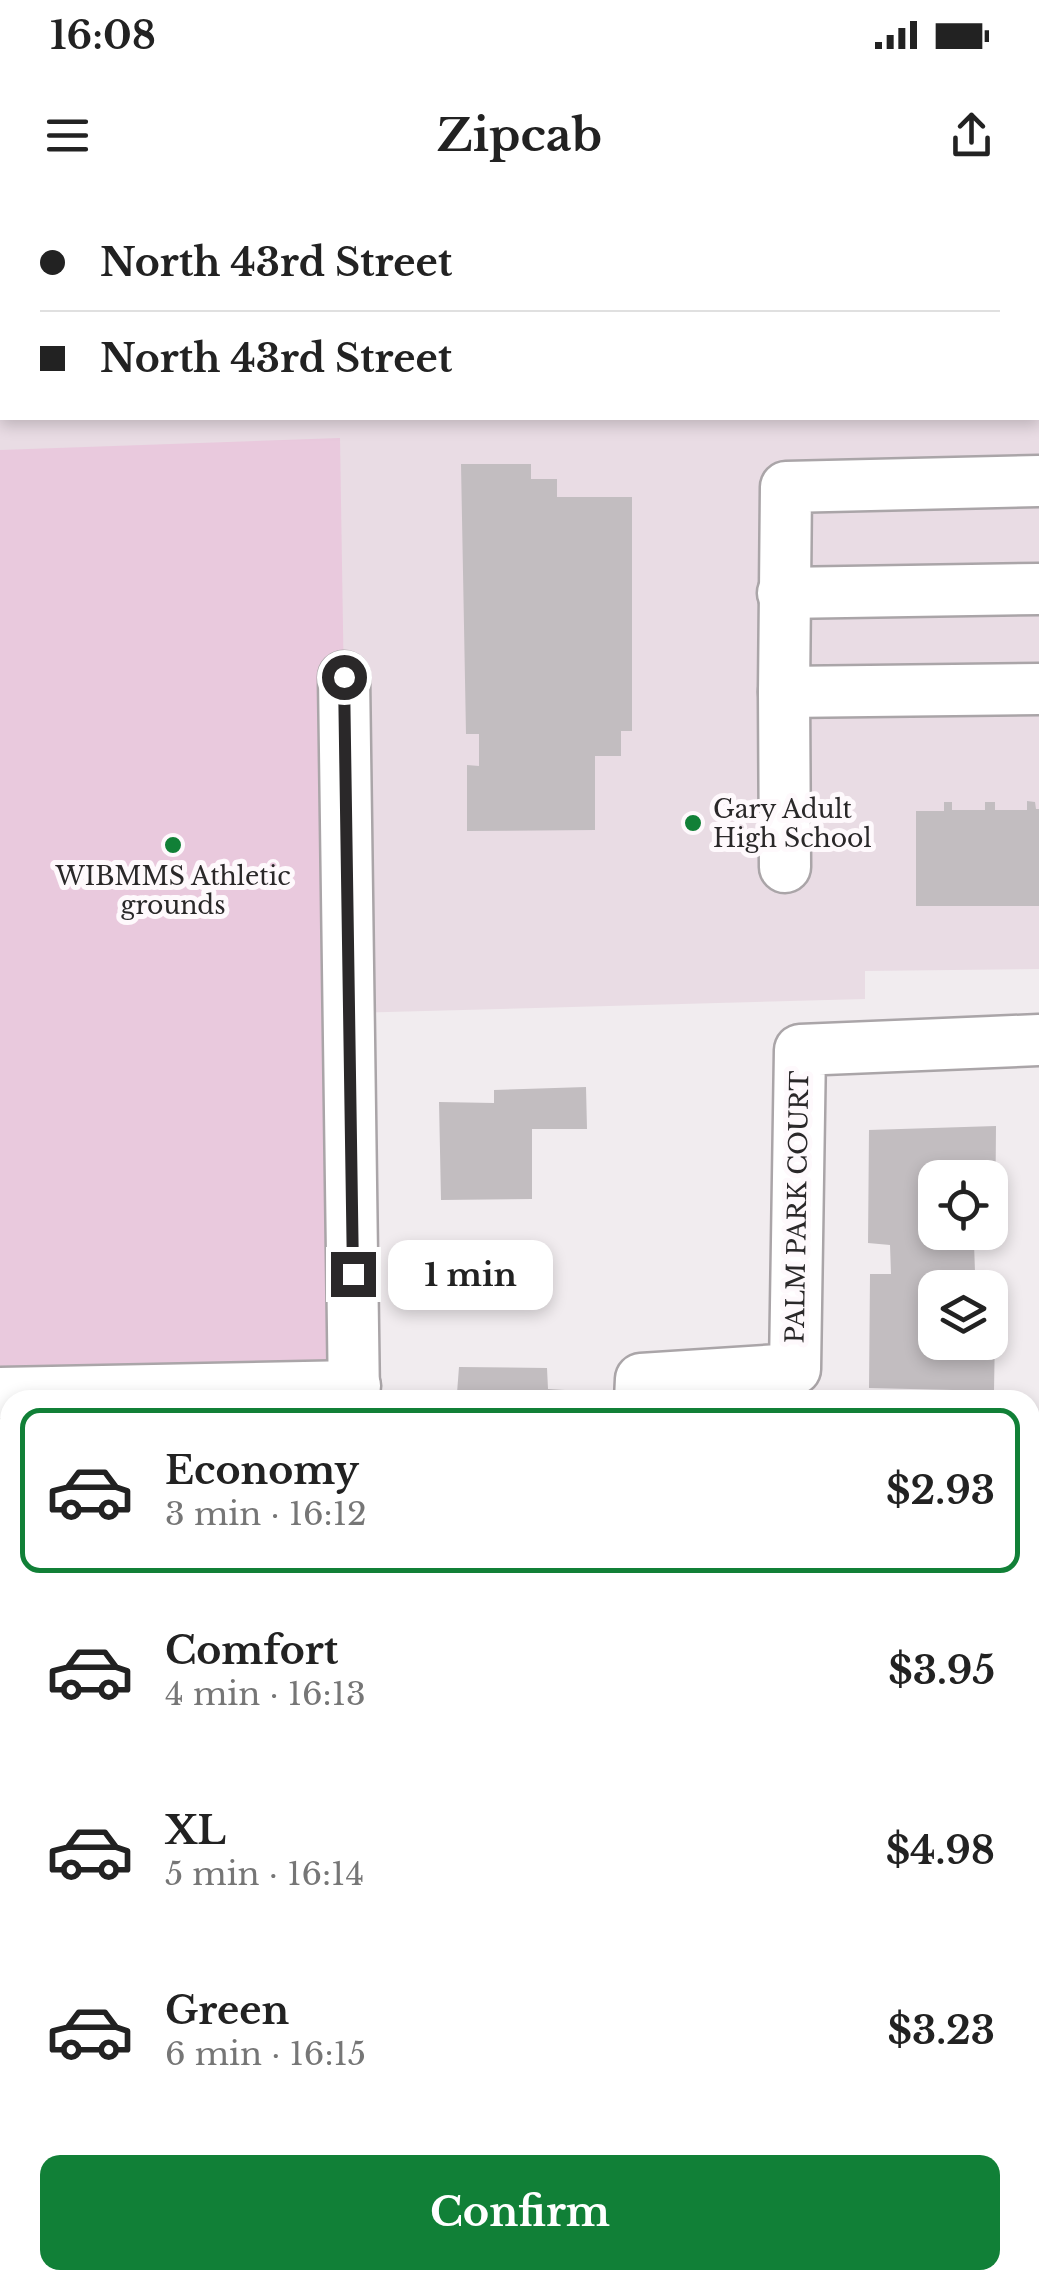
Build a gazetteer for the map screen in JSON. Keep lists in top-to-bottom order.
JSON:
{
  "streets": {
    "street": ["PALM PARK COURT"]
  },
  "places": ["Gary Adult High School", "WIBMMS Athletic grounds"],
  "page": {
    "status": "16:08",
    "header": "Zipcab",
    "banner": ["North 43rd Street", "North 43rd Street"],
    "bubble": "1 min",
    "list": [
      {
        "name": "Economy",
        "note": "3 min · 16:12",
        "value": "$2.93"
      },
      {
        "name": "Comfort",
        "note": "4 min · 16:13",
        "value": "$3.95"
      },
      {
        "name": "XL",
        "note": "5 min · 16:14",
        "value": "$4.98"
      },
      {
        "name": "Green",
        "note": "6 min · 16:15",
        "value": "$3.23"
      }
    ],
    "buttons": "Confirm"
  }
}
